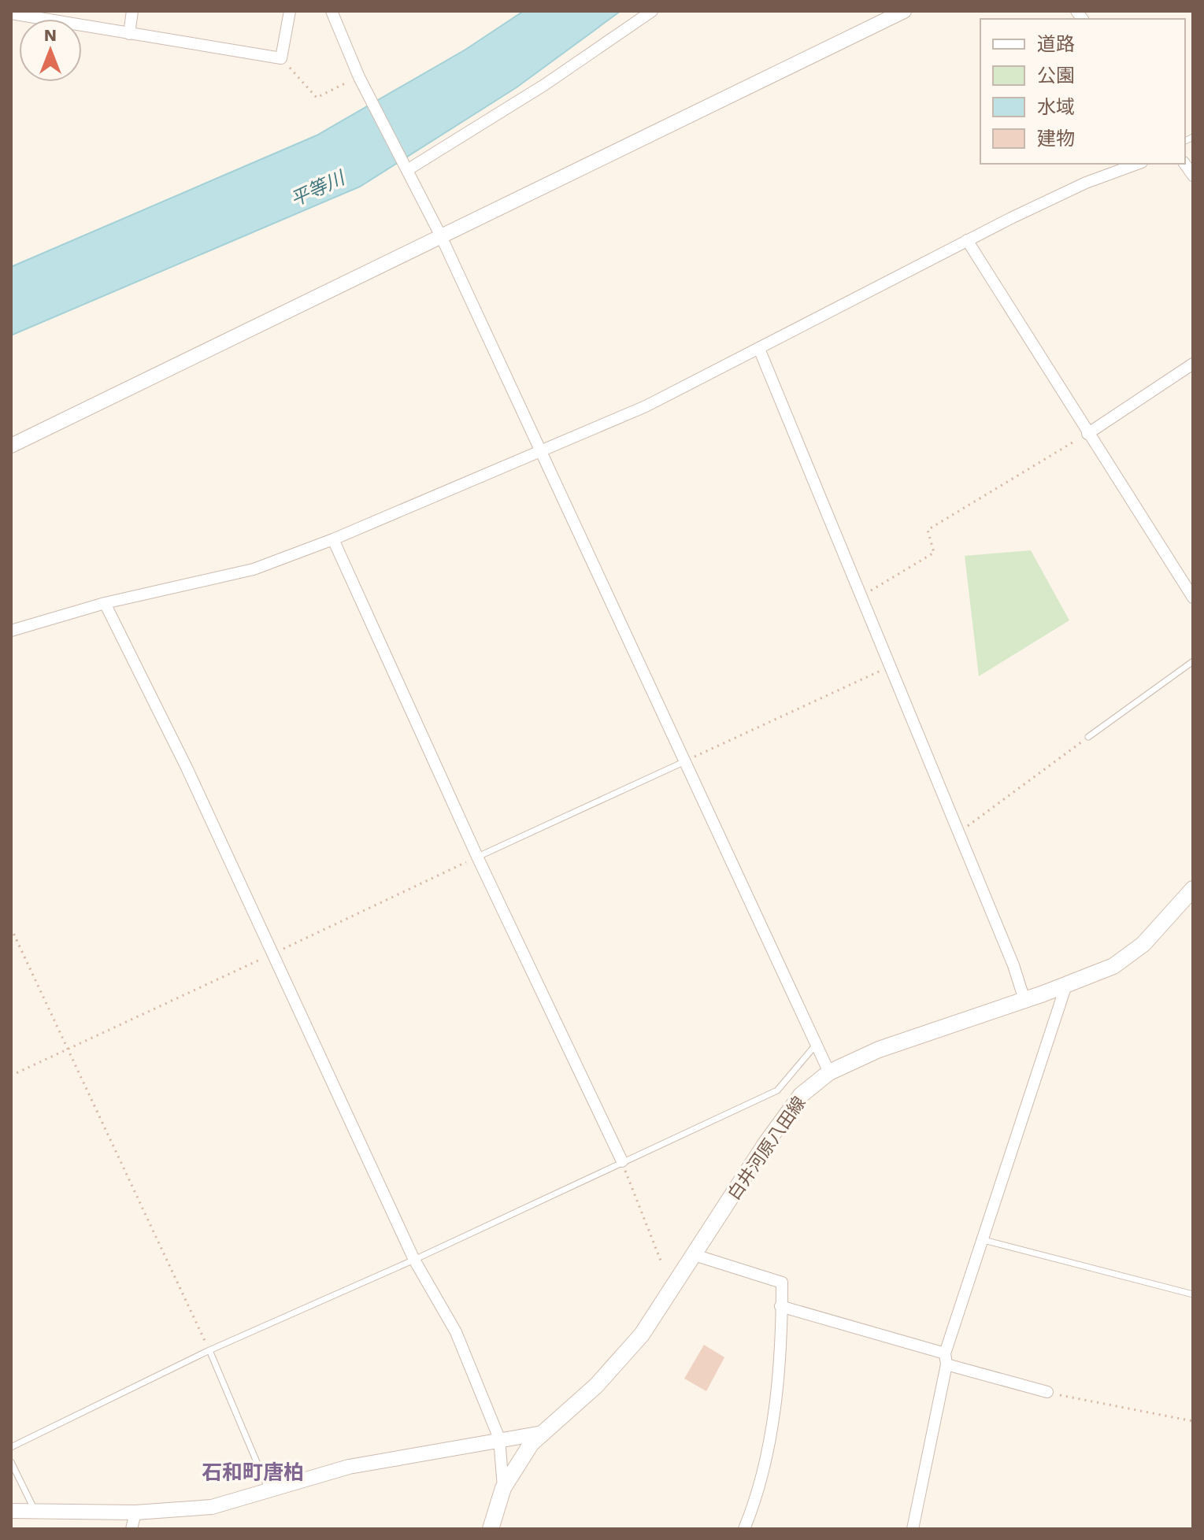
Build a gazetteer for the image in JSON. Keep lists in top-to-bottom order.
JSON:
{
  "streets": {
    "main road": ["白井河原八田線"]
  },
  "districts": ["石和町唐柏"],
  "water": ["平等川"],
  "legend": [
    "道路",
    "公園",
    "水域",
    "建物"
  ],
  "north": "top"
}
